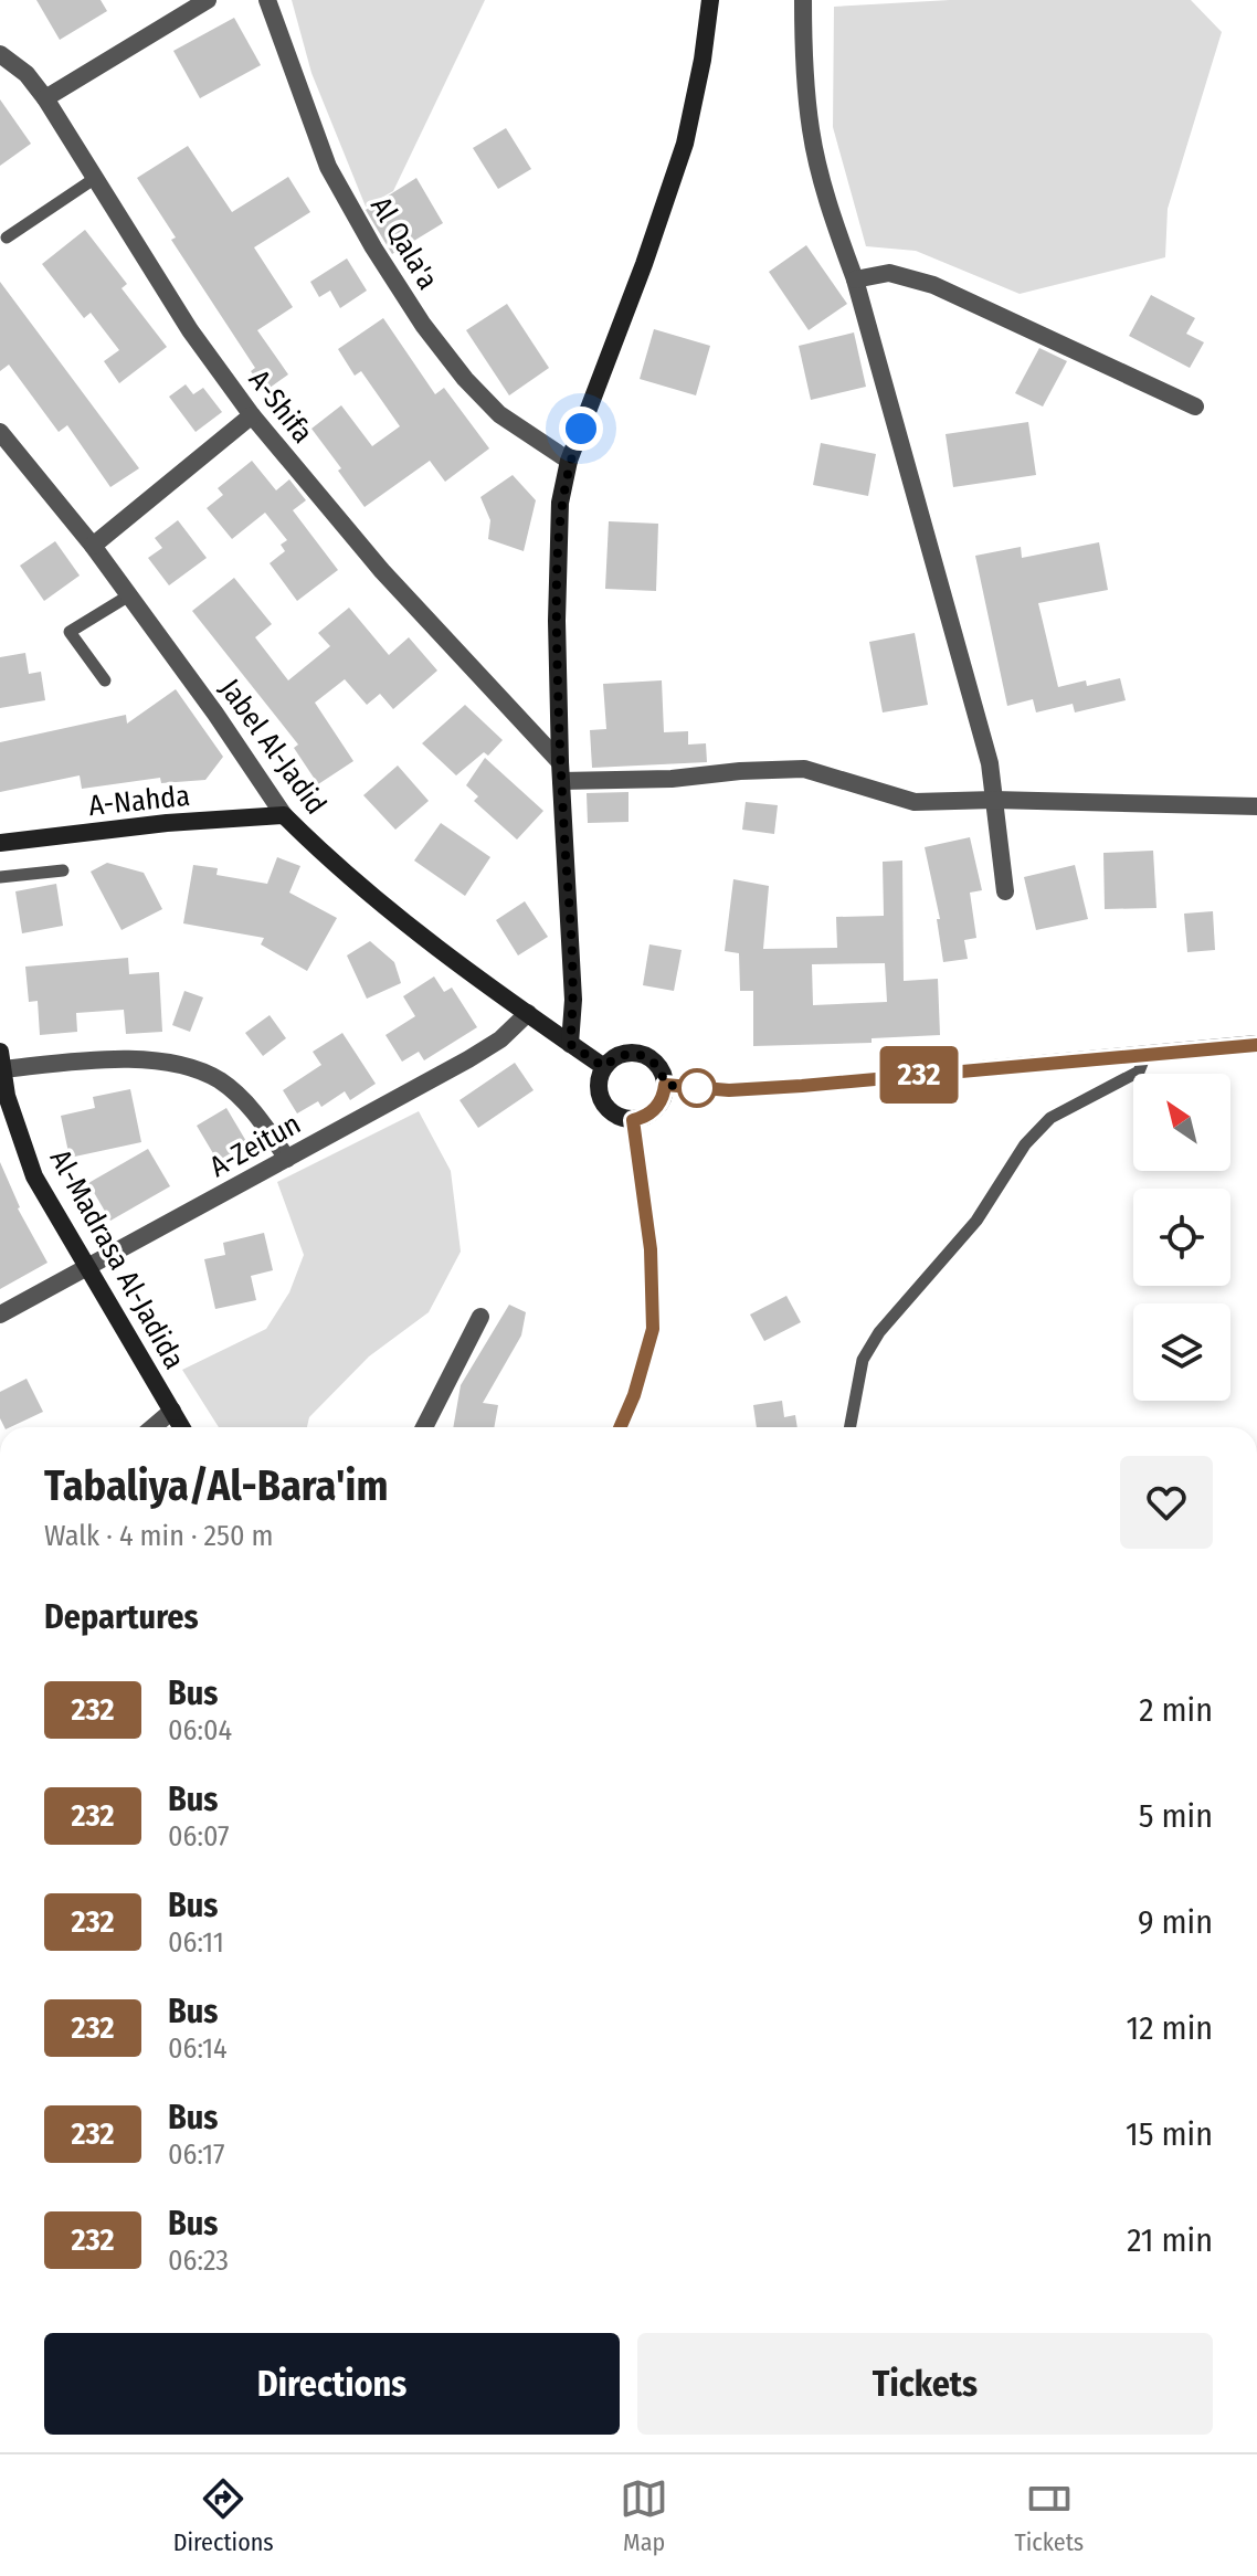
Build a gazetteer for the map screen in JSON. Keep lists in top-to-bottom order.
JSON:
{
  "streets": {
    "street": [
      "Al Qala'a",
      "A-Shifa",
      "Jabel Al-Jadid",
      "A-Nahda",
      "A-Zeitun",
      "Al-Madrasa Al-Jadida"
    ]
  },
  "crossings": [
    ["Jabel Al-Jadid", "A-Nahda"],
    ["Jabel Al-Jadid", "A-Zeitun"],
    ["A-Zeitun", "Al-Madrasa Al-Jadida"]
  ],
  "lines": ["bus line 232"],
  "north": "top left",
  "page": {
    "on_map": "232",
    "heading": [
      ["Tabaliya/Al-Bara'im", "Walk · 4 min · 250 m"],
      "Departures"
    ],
    "list": [
      {
        "mark": "232",
        "name": "Bus",
        "note": "06:04",
        "value": "2 min"
      },
      {
        "mark": "232",
        "name": "Bus",
        "note": "06:07",
        "value": "5 min"
      },
      {
        "mark": "232",
        "name": "Bus",
        "note": "06:11",
        "value": "9 min"
      },
      {
        "mark": "232",
        "name": "Bus",
        "note": "06:14",
        "value": "12 min"
      },
      {
        "mark": "232",
        "name": "Bus",
        "note": "06:17",
        "value": "15 min"
      },
      {
        "mark": "232",
        "name": "Bus",
        "note": "06:23",
        "value": "21 min"
      }
    ],
    "buttons": ["Directions", "Tickets"],
    "tabs": ["Directions", "Map", "Tickets"]
  }
}
